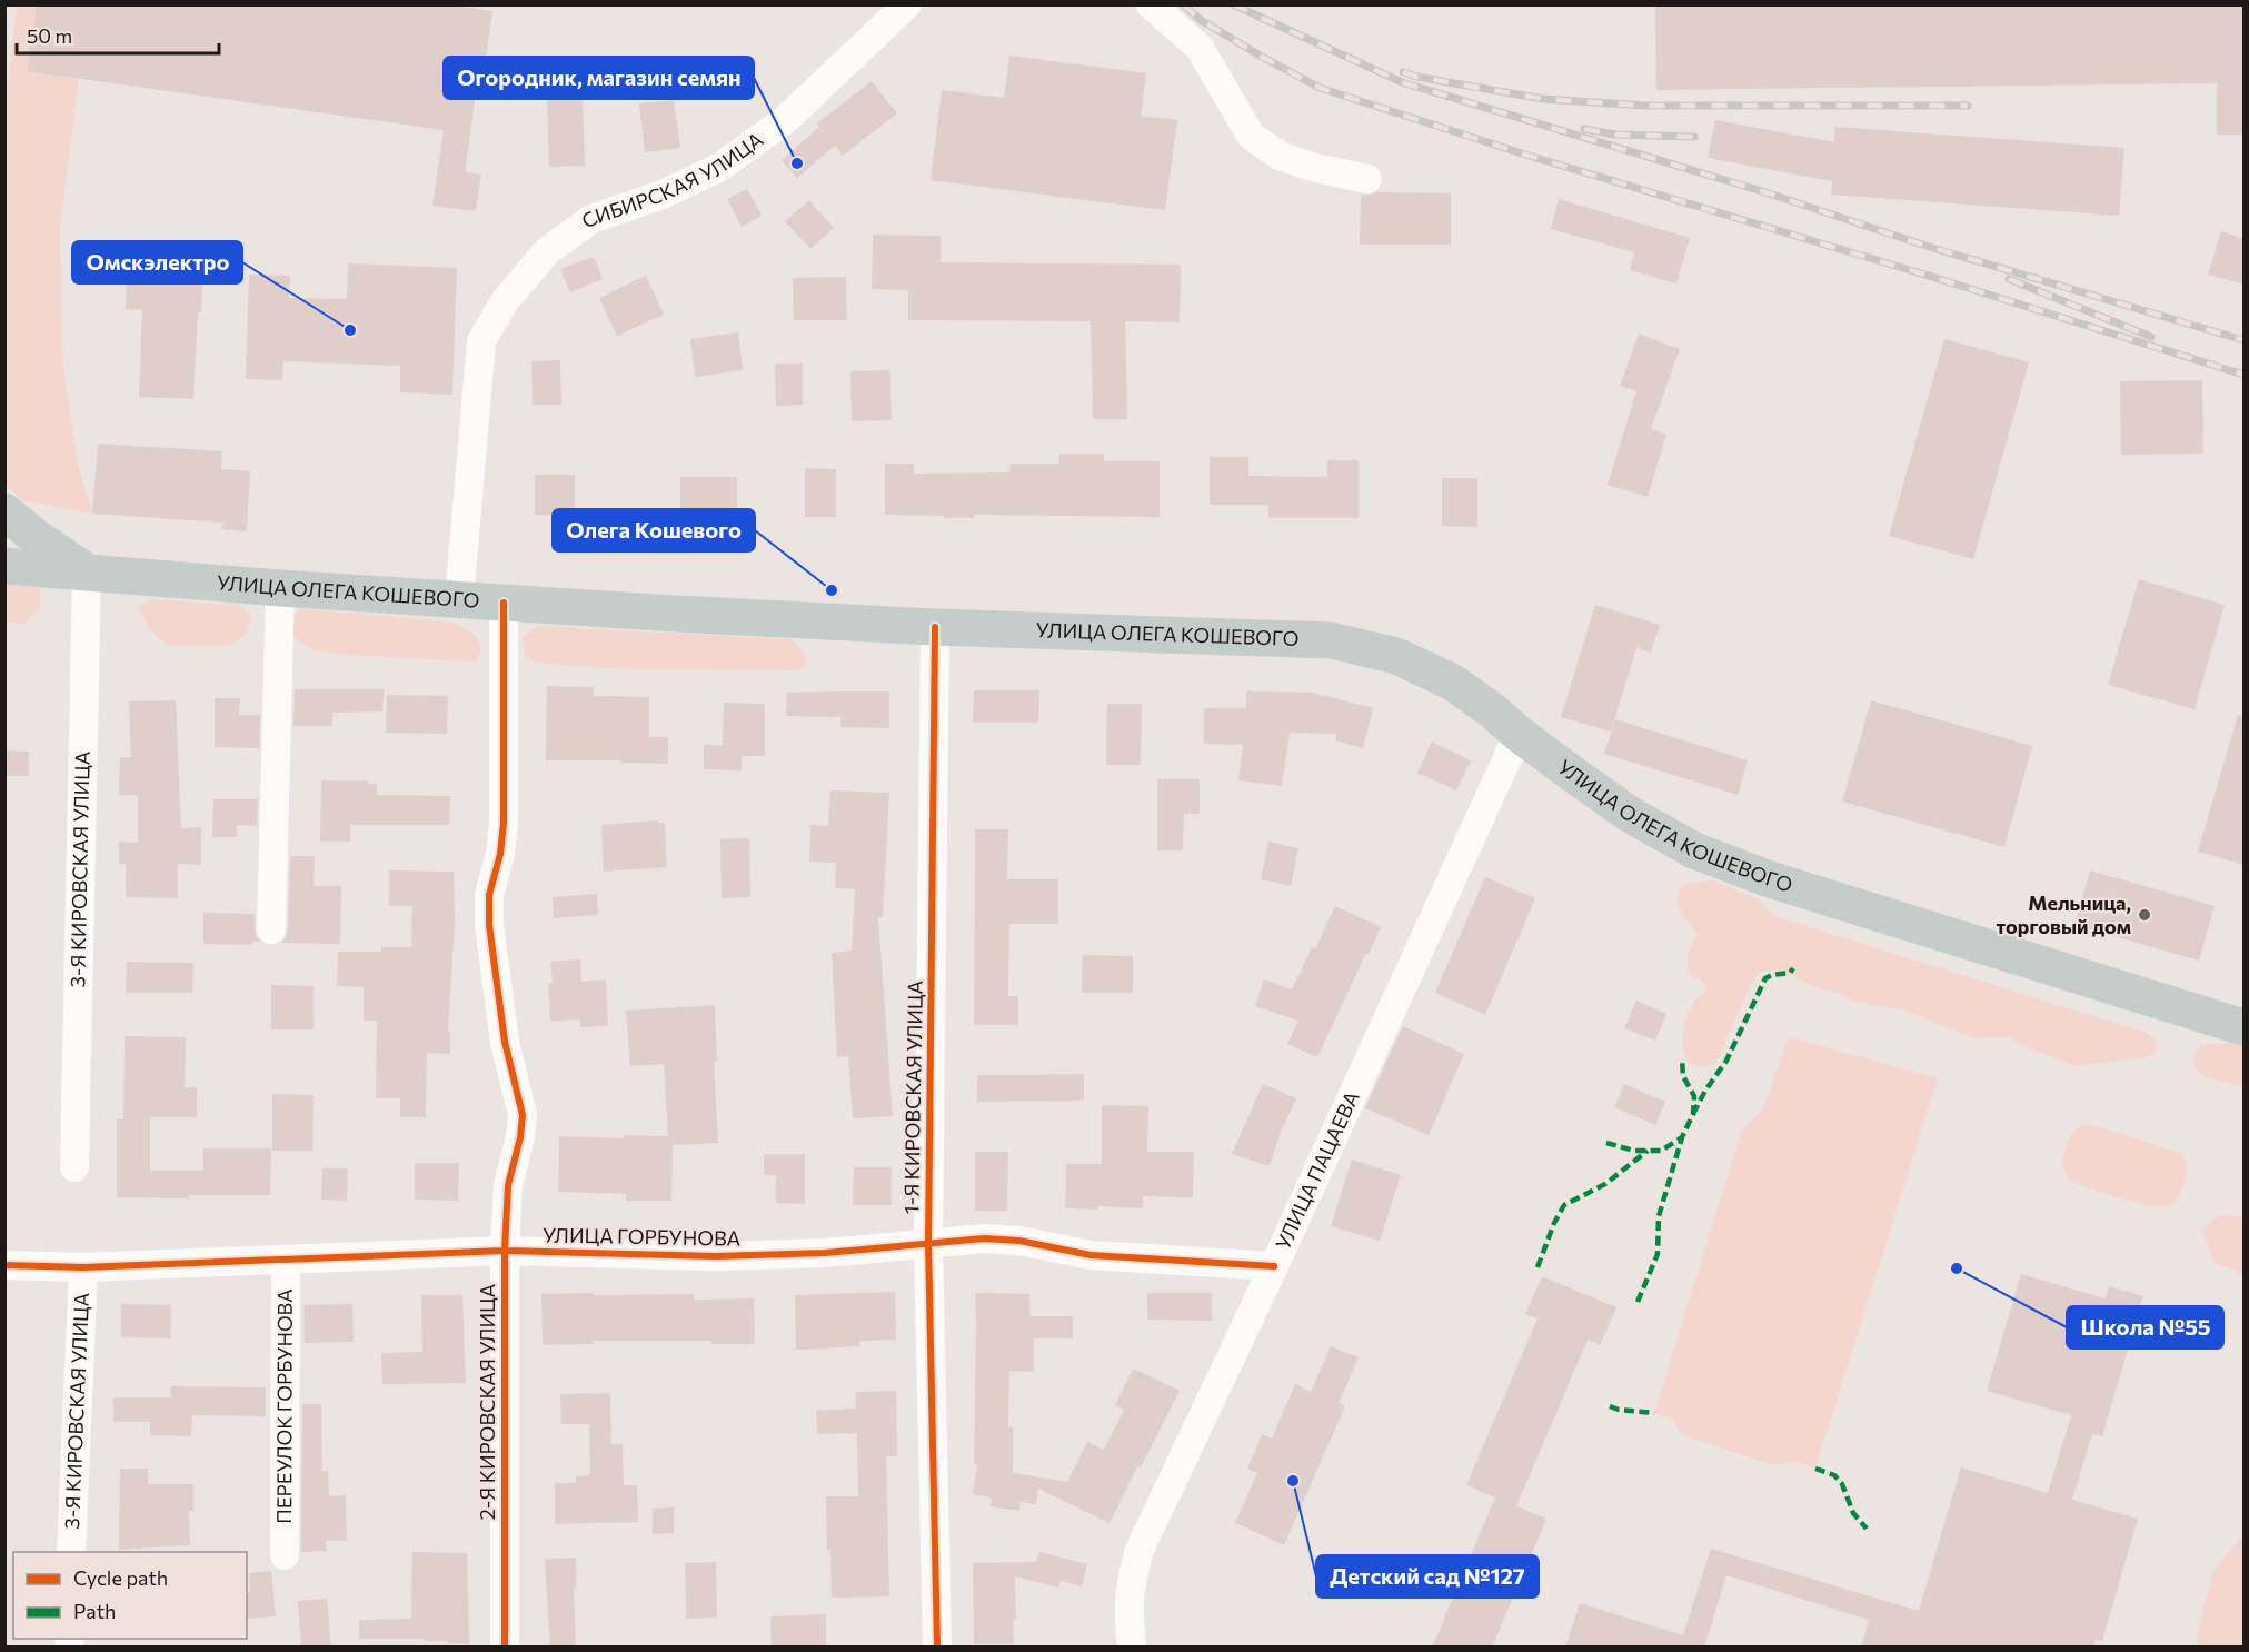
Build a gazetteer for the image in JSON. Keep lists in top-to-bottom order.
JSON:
{
  "streets": {
    "main road": ["УЛИЦА ОЛЕГА КОШЕВОГО"],
    "street": [
      "СИБИРСКАЯ УЛИЦА",
      "3-Я КИРОВСКАЯ УЛИЦА",
      "1-Я КИРОВСКАЯ УЛИЦА",
      "УЛИЦА ПАЦАЕВА",
      "УЛИЦА ГОРБУНОВА",
      "2-Я КИРОВСКАЯ УЛИЦА",
      "ПЕРЕУЛОК ГОРБУНОВА"
    ]
  },
  "crossings": [
    ["СИБИРСКАЯ УЛИЦА", "УЛИЦА ОЛЕГА КОШЕВОГО"],
    ["УЛИЦА ОЛЕГА КОШЕВОГО", "3-Я КИРОВСКАЯ УЛИЦА"],
    ["УЛИЦА ОЛЕГА КОШЕВОГО", "1-Я КИРОВСКАЯ УЛИЦА"],
    ["УЛИЦА ОЛЕГА КОШЕВОГО", "УЛИЦА ПАЦАЕВА"],
    ["УЛИЦА ОЛЕГА КОШЕВОГО", "2-Я КИРОВСКАЯ УЛИЦА"],
    ["3-Я КИРОВСКАЯ УЛИЦА", "УЛИЦА ГОРБУНОВА"],
    ["1-Я КИРОВСКАЯ УЛИЦА", "УЛИЦА ГОРБУНОВА"],
    ["УЛИЦА ПАЦАЕВА", "УЛИЦА ГОРБУНОВА"],
    ["УЛИЦА ГОРБУНОВА", "2-Я КИРОВСКАЯ УЛИЦА"],
    ["УЛИЦА ГОРБУНОВА", "ПЕРЕУЛОК ГОРБУНОВА"]
  ],
  "places": [
    "Огородник, магазин семян",
    "Омскэлектро",
    "Олега Кошевого",
    "Мельница, торговый дом",
    "Школа №55",
    "Детский сад №127"
  ],
  "legend": ["Cycle path", "Path"],
  "scale_bar": "50 m"
}
